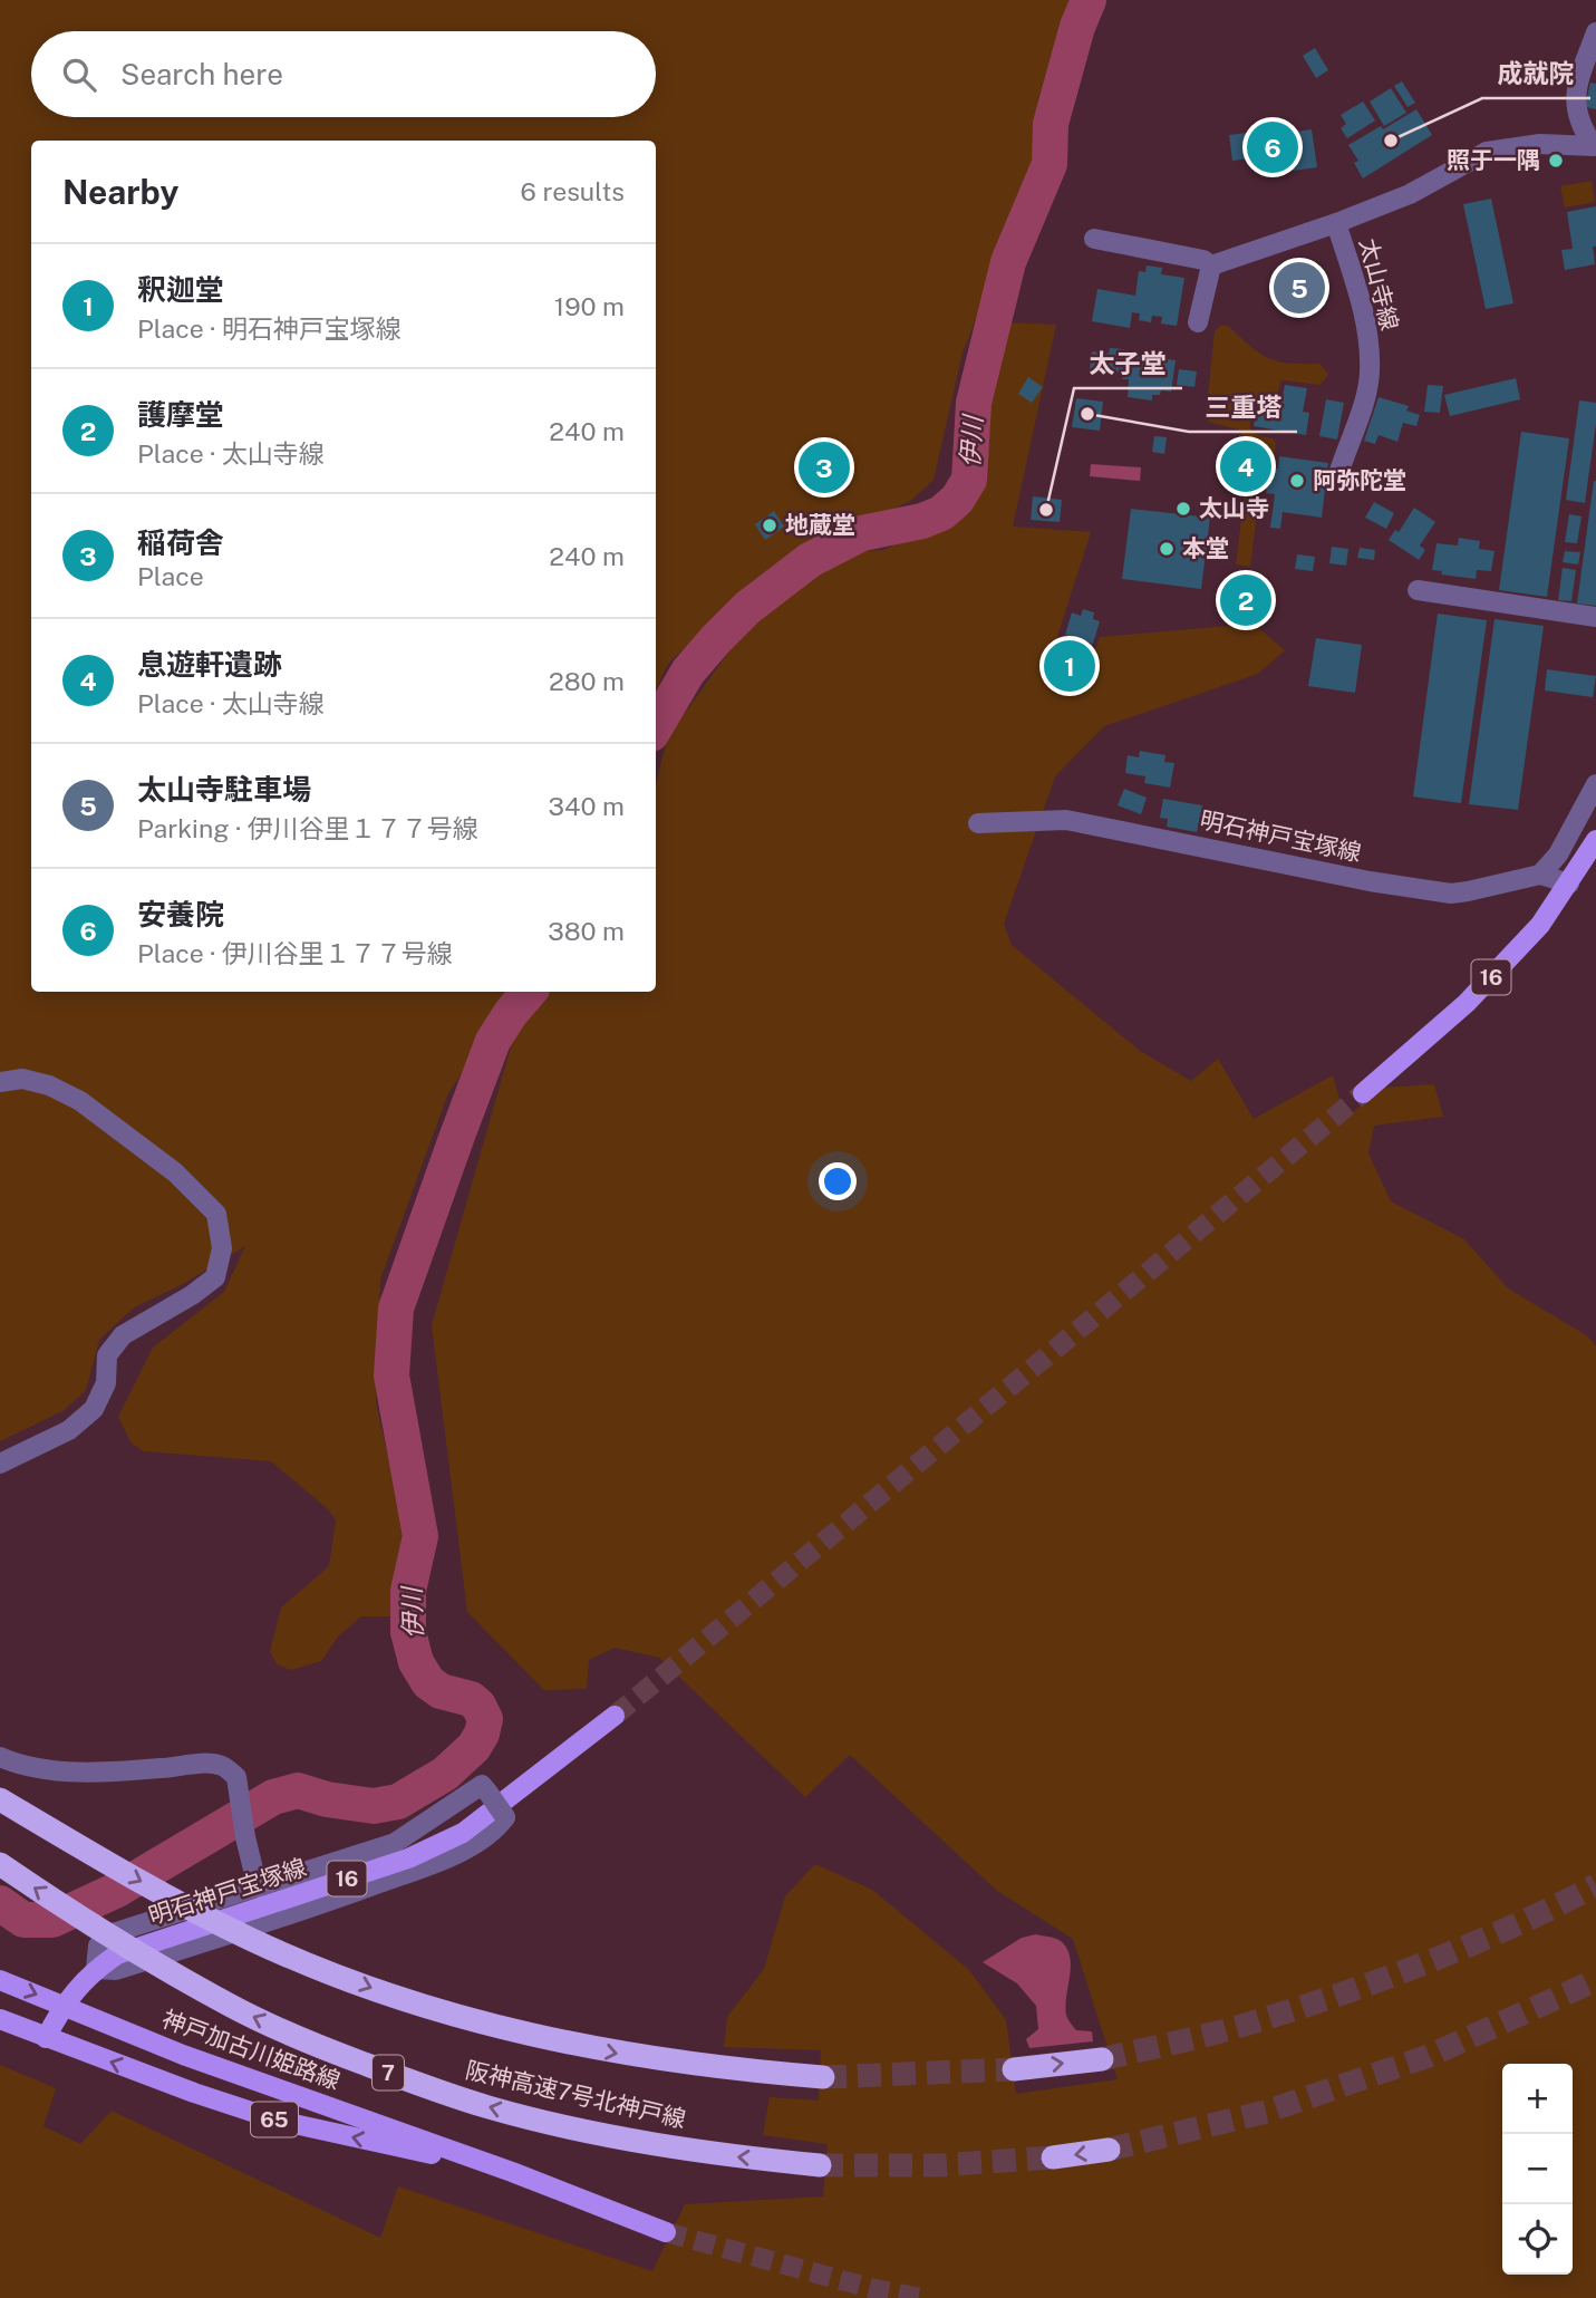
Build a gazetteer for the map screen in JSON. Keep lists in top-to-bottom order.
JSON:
{
  "streets": {
    "highway": ["7", "阪神高速7号北神戸線"],
    "main road": [
      "明石神戸宝塚線",
      "16",
      "神戸加古川姫路線",
      "65"
    ],
    "street": ["太山寺線"]
  },
  "crossings": [
    ["明石神戸宝塚線", "神戸加古川姫路線"]
  ],
  "water": ["伊川"],
  "places": [
    "成就院",
    "照于一隅",
    "三重塔",
    "阿弥陀堂",
    "太山寺",
    "太子堂",
    "地蔵堂",
    "本堂"
  ],
  "page": {
    "search": "Search here",
    "pins": [
      "6",
      "5",
      "4",
      "3",
      "2",
      "1"
    ],
    "heading": ["Nearby", "6 results"],
    "list": [
      {
        "mark": "1",
        "name": "釈迦堂",
        "note": "Place · 明石神戸宝塚線",
        "value": "190 m"
      },
      {
        "mark": "2",
        "name": "護摩堂",
        "note": "Place · 太山寺線",
        "value": "240 m"
      },
      {
        "mark": "3",
        "name": "稲荷舎",
        "note": "Place",
        "value": "240 m"
      },
      {
        "mark": "4",
        "name": "息遊軒遺跡",
        "note": "Place · 太山寺線",
        "value": "280 m"
      },
      {
        "mark": "5",
        "name": "太山寺駐車場",
        "note": "Parking · 伊川谷里１７７号線",
        "value": "340 m"
      },
      {
        "mark": "6",
        "name": "安養院",
        "note": "Place · 伊川谷里１７７号線",
        "value": "380 m"
      }
    ],
    "map_buttons": ["+", "−"]
  }
}
